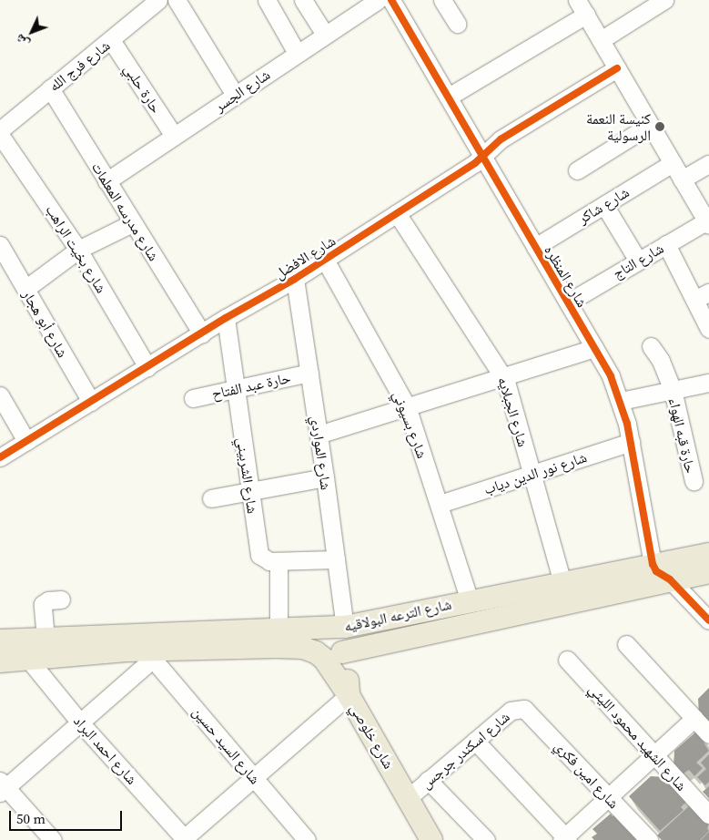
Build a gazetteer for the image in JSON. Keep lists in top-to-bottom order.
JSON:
{
  "streets": {
    "main road": ["شارع الترعه البولاقيه", "شارع خلوصي"],
    "street": [
      "شارع فرج الله",
      "حارة حلبي",
      "شارع الجسر",
      "شارع شاكر",
      "شارع مدرسه المعلمات",
      "شارع بخيت الراهب",
      "شارع الافضل",
      "شارع التاج",
      "شارع المنظره",
      "شارع أبو هجار",
      "حارة عبد الفتاح",
      "شارع الجبلايه",
      "شارع بسيوني",
      "حارة قبه الهواء",
      "شارع المواردي",
      "شارع نور الدين دياب",
      "شارع الشربيني",
      "شارع الشهيد محمود الليثي",
      "شارع السيد حسين",
      "شارع احمد البراد",
      "شارع اسكندر جرجس",
      "شارع امين فكري"
    ]
  },
  "crossings": [
    ["شارع فرج الله", "حارة حلبي"],
    ["شارع فرج الله", "شارع مدرسه المعلمات"],
    ["حارة حلبي", "شارع الجسر"],
    ["شارع الجسر", "شارع مدرسه المعلمات"],
    ["شارع شاكر", "شارع المنظره"],
    ["شارع مدرسه المعلمات", "شارع الافضل"],
    ["شارع بخيت الراهب", "شارع الافضل"],
    ["شارع الافضل", "شارع المنظره"],
    ["شارع الافضل", "شارع أبو هجار"],
    ["شارع الافضل", "شارع الجبلايه"],
    ["شارع الافضل", "شارع بسيوني"],
    ["شارع الافضل", "شارع المواردي"],
    ["شارع الافضل", "شارع الشربيني"],
    ["شارع التاج", "شارع المنظره"],
    ["شارع المنظره", "شارع نور الدين دياب"],
    ["شارع المنظره", "شارع الترعه البولاقيه"],
    ["حارة عبد الفتاح", "شارع المواردي"],
    ["حارة عبد الفتاح", "شارع الشربيني"],
    ["شارع الجبلايه", "شارع نور الدين دياب"],
    ["شارع الجبلايه", "شارع الترعه البولاقيه"],
    ["شارع بسيوني", "شارع نور الدين دياب"],
    ["شارع بسيوني", "شارع الترعه البولاقيه"],
    ["شارع المواردي", "شارع الشربيني"],
    ["شارع المواردي", "شارع الترعه البولاقيه"],
    ["شارع المواردي", "شارع خلوصي"],
    ["شارع الترعه البولاقيه", "شارع خلوصي"],
    ["شارع الترعه البولاقيه", "شارع السيد حسين"],
    ["شارع الترعه البولاقيه", "شارع احمد البراد"],
    ["شارع خلوصي", "شارع اسكندر جرجس"],
    ["شارع اسكندر جرجس", "شارع امين فكري"]
  ],
  "places": ["كنيسة النعمة الرسولية"],
  "scale_bar": "50 m",
  "north": "bottom left"
}
